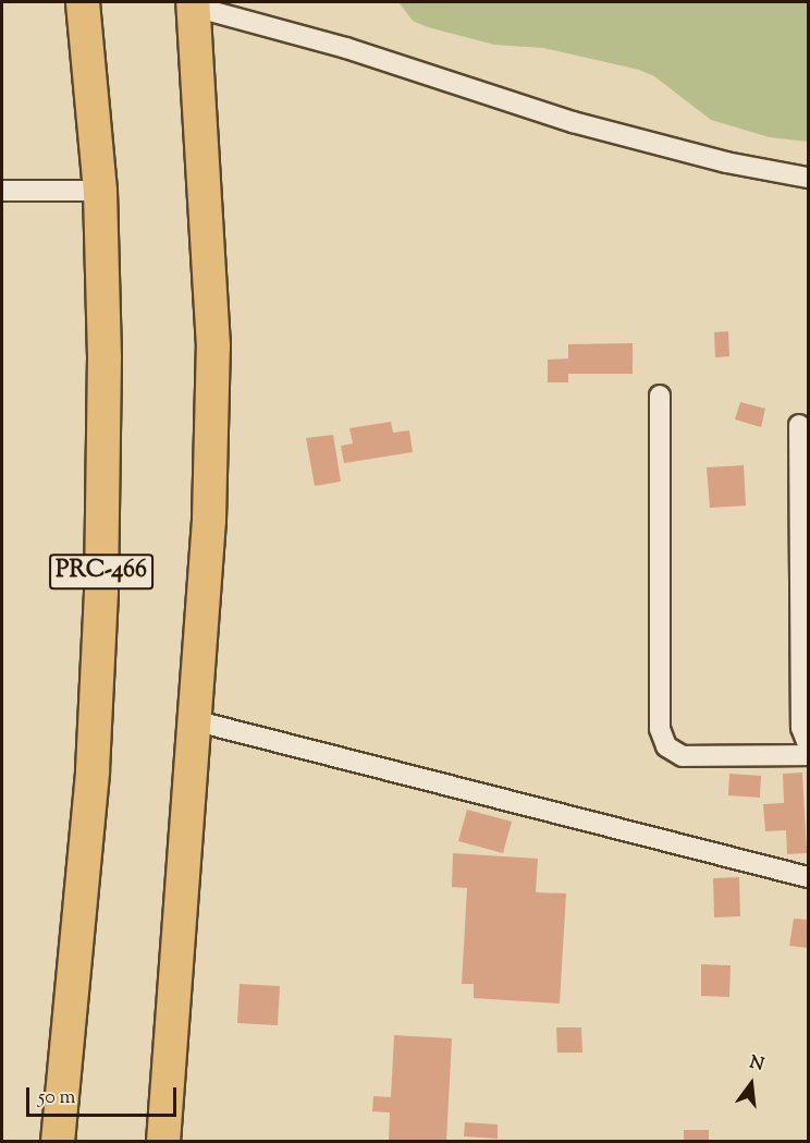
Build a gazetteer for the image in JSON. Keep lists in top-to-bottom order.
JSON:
{
  "streets": {
    "highway": ["PRC-466"]
  },
  "scale_bar": "50 m",
  "north": "top"
}
